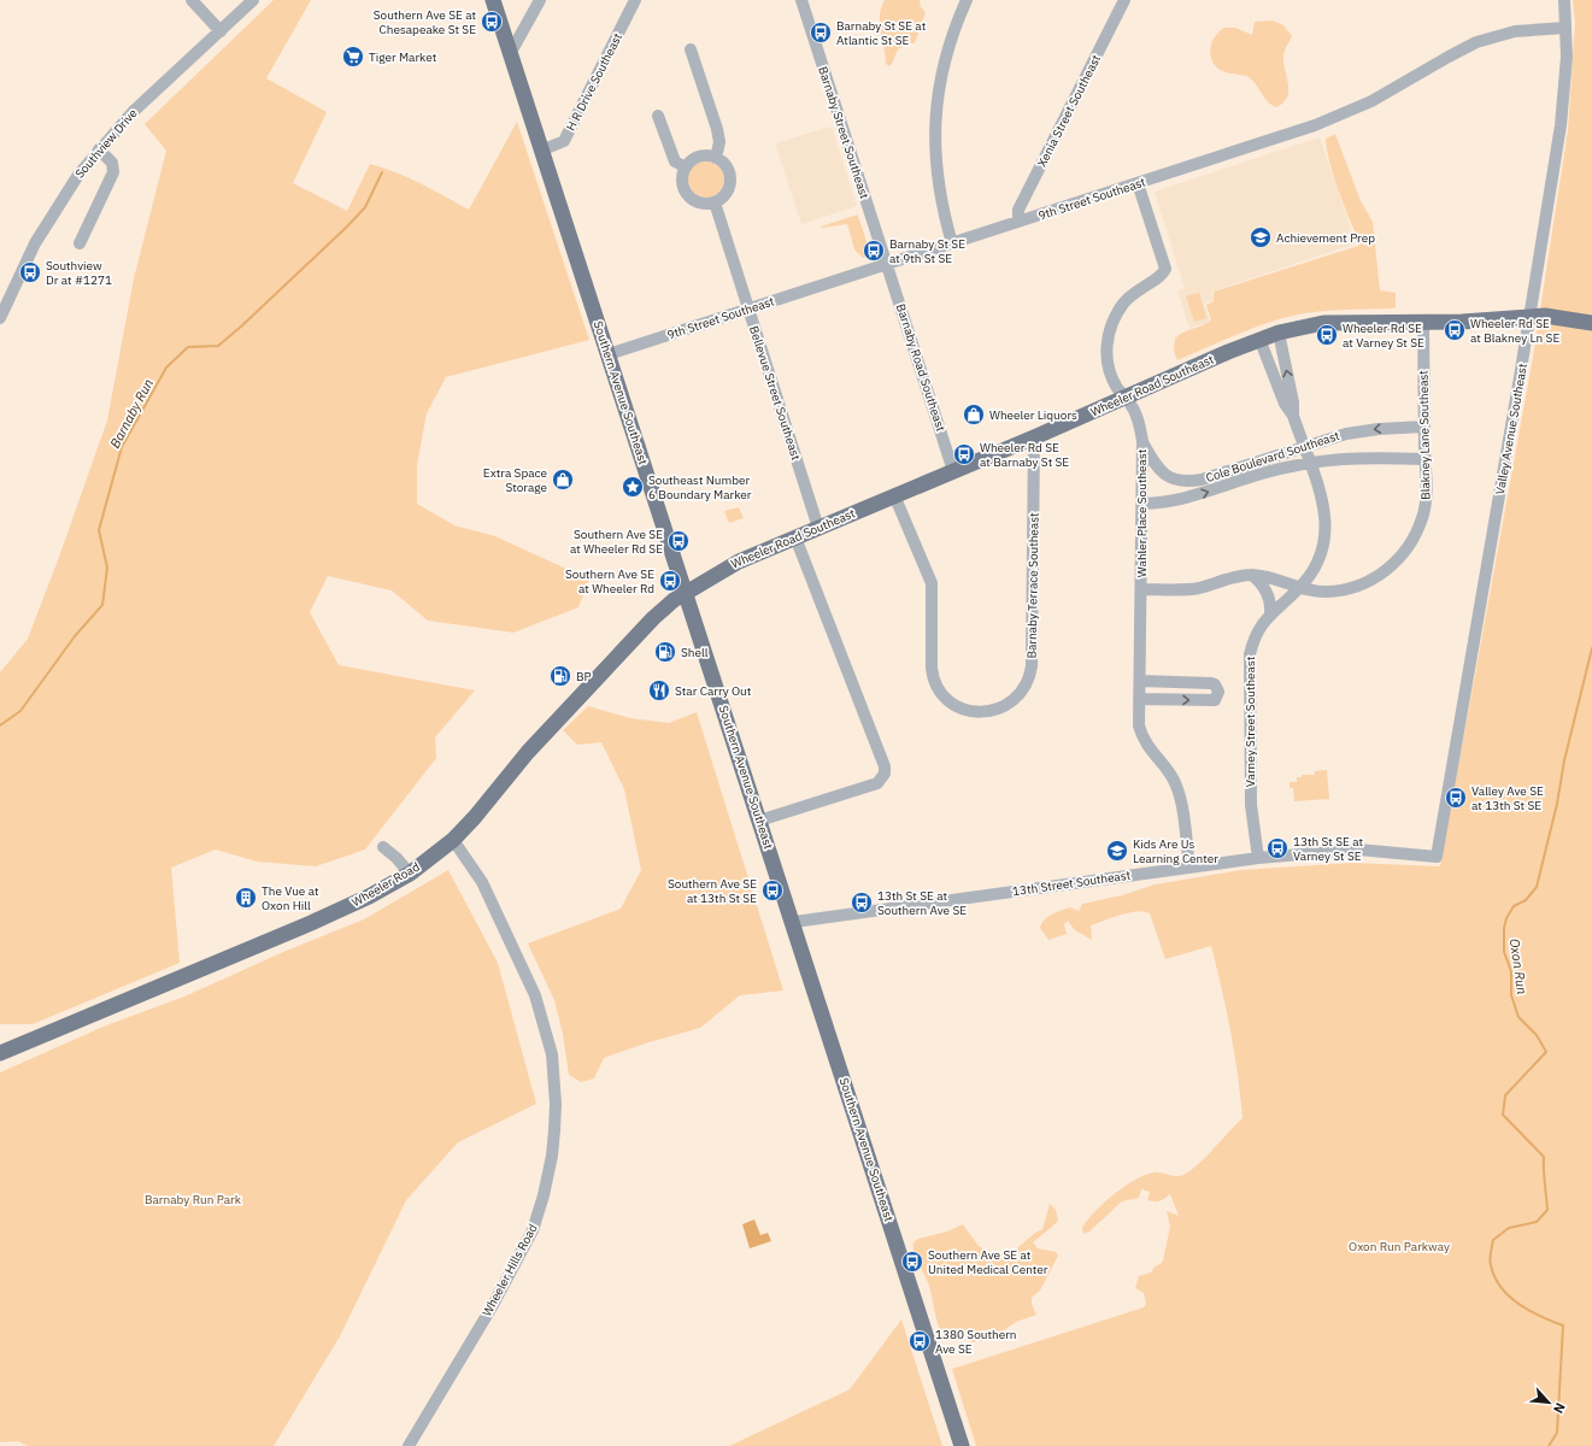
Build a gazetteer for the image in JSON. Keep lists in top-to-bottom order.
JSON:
{
  "streets": {
    "main road": ["Wheeler Road Southeast", "Southern Avenue Southeast", "Wheeler Road"],
    "street": [
      "H R Drive Southeast",
      "Xenia Street Southeast",
      "Barnaby Street Southeast",
      "Southview Drive",
      "9th Street Southeast",
      "Barnaby Road Southeast",
      "Bellevue Street Southeast",
      "Valley Avenue Southeast",
      "Blakney Lane Southeast",
      "Cole Boulevard Southeast",
      "Wahler Place Southeast",
      "Barnaby Terrace Southeast",
      "Varney Street Southeast",
      "13th Street Southeast",
      "Wheeler Hills Road"
    ]
  },
  "crossings": [
    ["H R Drive Southeast", "Southern Avenue Southeast"],
    ["Xenia Street Southeast", "9th Street Southeast"],
    ["Barnaby Street Southeast", "9th Street Southeast"],
    ["Barnaby Street Southeast", "Barnaby Road Southeast"],
    ["9th Street Southeast", "Barnaby Road Southeast"],
    ["9th Street Southeast", "Southern Avenue Southeast"],
    ["9th Street Southeast", "Bellevue Street Southeast"],
    ["9th Street Southeast", "Valley Avenue Southeast"],
    ["9th Street Southeast", "Wahler Place Southeast"],
    ["Barnaby Road Southeast", "Wheeler Road Southeast"],
    ["Wheeler Road Southeast", "Southern Avenue Southeast"],
    ["Wheeler Road Southeast", "Bellevue Street Southeast"],
    ["Wheeler Road Southeast", "Valley Avenue Southeast"],
    ["Wheeler Road Southeast", "Blakney Lane Southeast"],
    ["Wheeler Road Southeast", "Wahler Place Southeast"],
    ["Wheeler Road Southeast", "Barnaby Terrace Southeast"],
    ["Wheeler Road Southeast", "Varney Street Southeast"],
    ["Wheeler Road Southeast", "Wheeler Road"],
    ["Southern Avenue Southeast", "13th Street Southeast"],
    ["Southern Avenue Southeast", "Wheeler Road"],
    ["Valley Avenue Southeast", "13th Street Southeast"],
    ["Blakney Lane Southeast", "Cole Boulevard Southeast"],
    ["Blakney Lane Southeast", "Wahler Place Southeast"],
    ["Blakney Lane Southeast", "Varney Street Southeast"],
    ["Cole Boulevard Southeast", "Wahler Place Southeast"],
    ["Cole Boulevard Southeast", "Varney Street Southeast"],
    ["Wahler Place Southeast", "13th Street Southeast"],
    ["Varney Street Southeast", "13th Street Southeast"],
    ["Wheeler Road", "Wheeler Hills Road"]
  ],
  "water": ["Barnaby Run", "Oxon Run"],
  "parks": ["Barnaby Run Park", "Oxon Run Parkway"],
  "places": {
    "bus stop": [
      "Southern Ave SE at Chesapeake St SE",
      "Barnaby St SE at Atlantic St SE",
      "Barnaby St SE at 9th St SE",
      "Southview Dr at #1271",
      "Wheeler Rd SE at Blakney Ln SE",
      "Wheeler Rd SE at Varney St SE",
      "Wheeler Rd SE at Barnaby St SE",
      "Southern Ave SE at Wheeler Rd SE",
      "Southern Ave SE at Wheeler Rd",
      "Valley Ave SE at 13th St SE",
      "13th St SE at Varney St SE",
      "Southern Ave SE at 13th St SE",
      "13th St SE at Southern Ave SE",
      "Southern Ave SE at United Medical Center",
      "1380 Southern Ave SE"
    ],
    "supermarket": ["Tiger Market"],
    "school or university": ["Achievement Prep", "Kids Are Us Learning Center"],
    "shop": ["Wheeler Liquors", "Extra Space Storage"],
    "place": ["Southeast Number 6 Boundary Marker"],
    "fuel station": ["Shell", "BP"],
    "restaurant": ["Star Carry Out"],
    "building": ["The Vue at Oxon Hill"]
  },
  "north": "bottom right"
}
